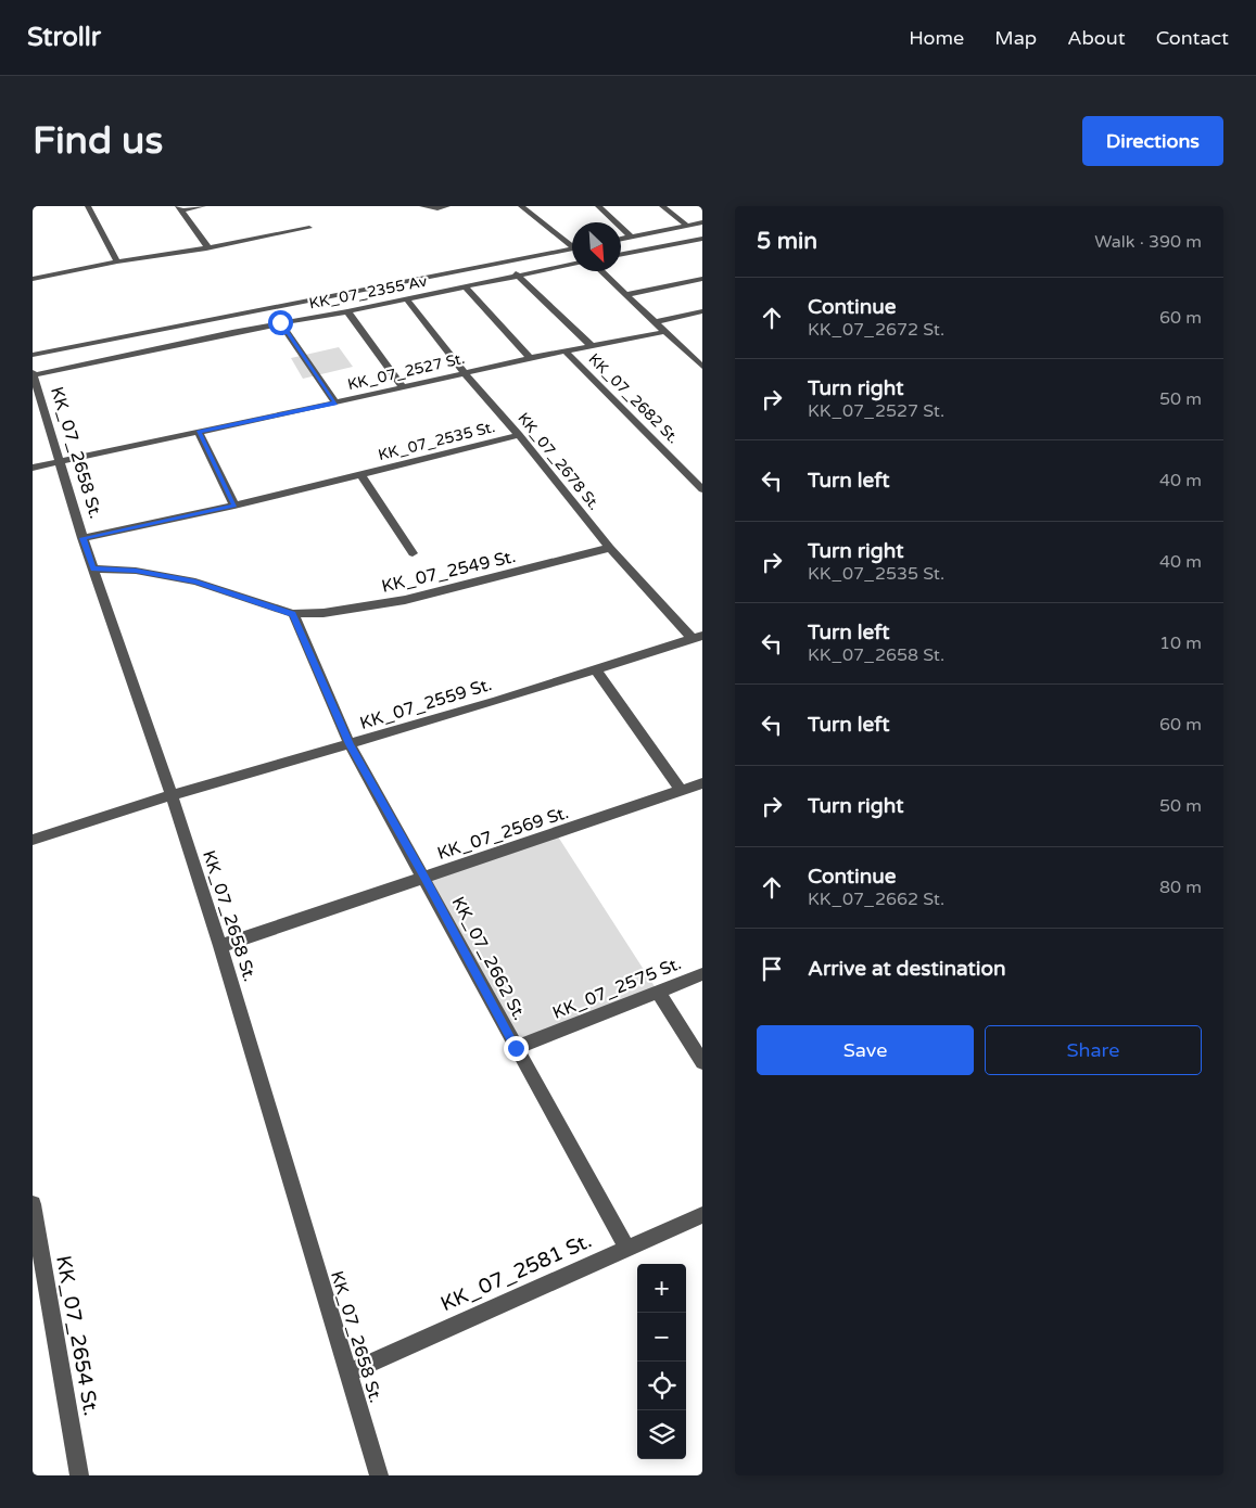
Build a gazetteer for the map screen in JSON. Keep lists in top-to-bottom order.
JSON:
{
  "streets": {
    "street": [
      "KK_07_2355 Av",
      "KK_07_2527 St.",
      "KK_07_2682 St.",
      "KK_07_2535 St.",
      "KK_07_2658 St.",
      "KK_07_2678 St.",
      "KK_07_2549 St.",
      "KK_07_2559 St.",
      "KK_07_2569 St.",
      "KK_07_2662 St.",
      "KK_07_2575 St.",
      "KK_07_2581 St.",
      "KK_07_2654 St."
    ]
  },
  "crossings": [
    ["KK_07_2355 Av", "KK_07_2658 St."],
    ["KK_07_2355 Av", "KK_07_2678 St."],
    ["KK_07_2527 St.", "KK_07_2682 St."],
    ["KK_07_2527 St.", "KK_07_2658 St."],
    ["KK_07_2527 St.", "KK_07_2678 St."],
    ["KK_07_2535 St.", "KK_07_2658 St."],
    ["KK_07_2535 St.", "KK_07_2678 St."],
    ["KK_07_2658 St.", "KK_07_2559 St."],
    ["KK_07_2658 St.", "KK_07_2569 St."],
    ["KK_07_2658 St.", "KK_07_2581 St."],
    ["KK_07_2678 St.", "KK_07_2549 St."],
    ["KK_07_2678 St.", "KK_07_2559 St."],
    ["KK_07_2549 St.", "KK_07_2662 St."],
    ["KK_07_2559 St.", "KK_07_2662 St."],
    ["KK_07_2569 St.", "KK_07_2662 St."],
    ["KK_07_2662 St.", "KK_07_2575 St."],
    ["KK_07_2662 St.", "KK_07_2581 St."]
  ],
  "north": "bottom right",
  "page": {
    "header": "Strollr",
    "nav": [
      "Home",
      "Map",
      "About",
      "Contact"
    ],
    "buttons": [
      "Directions",
      ["Save", "Share"]
    ],
    "title": "Find us",
    "heading": ["5 min", "Walk · 390 m"],
    "list": [
      ["Continue", "KK_07_2672 St.", "60 m"],
      ["Turn right", "KK_07_2527 St.", "50 m"],
      ["Turn left", "40 m"],
      ["Turn right", "KK_07_2535 St.", "40 m"],
      ["Turn left", "KK_07_2658 St.", "10 m"],
      ["Turn left", "60 m"],
      ["Turn right", "50 m"],
      ["Continue", "KK_07_2662 St.", "80 m"],
      "Arrive at destination"
    ],
    "map_buttons": ["+", "−"]
  }
}
